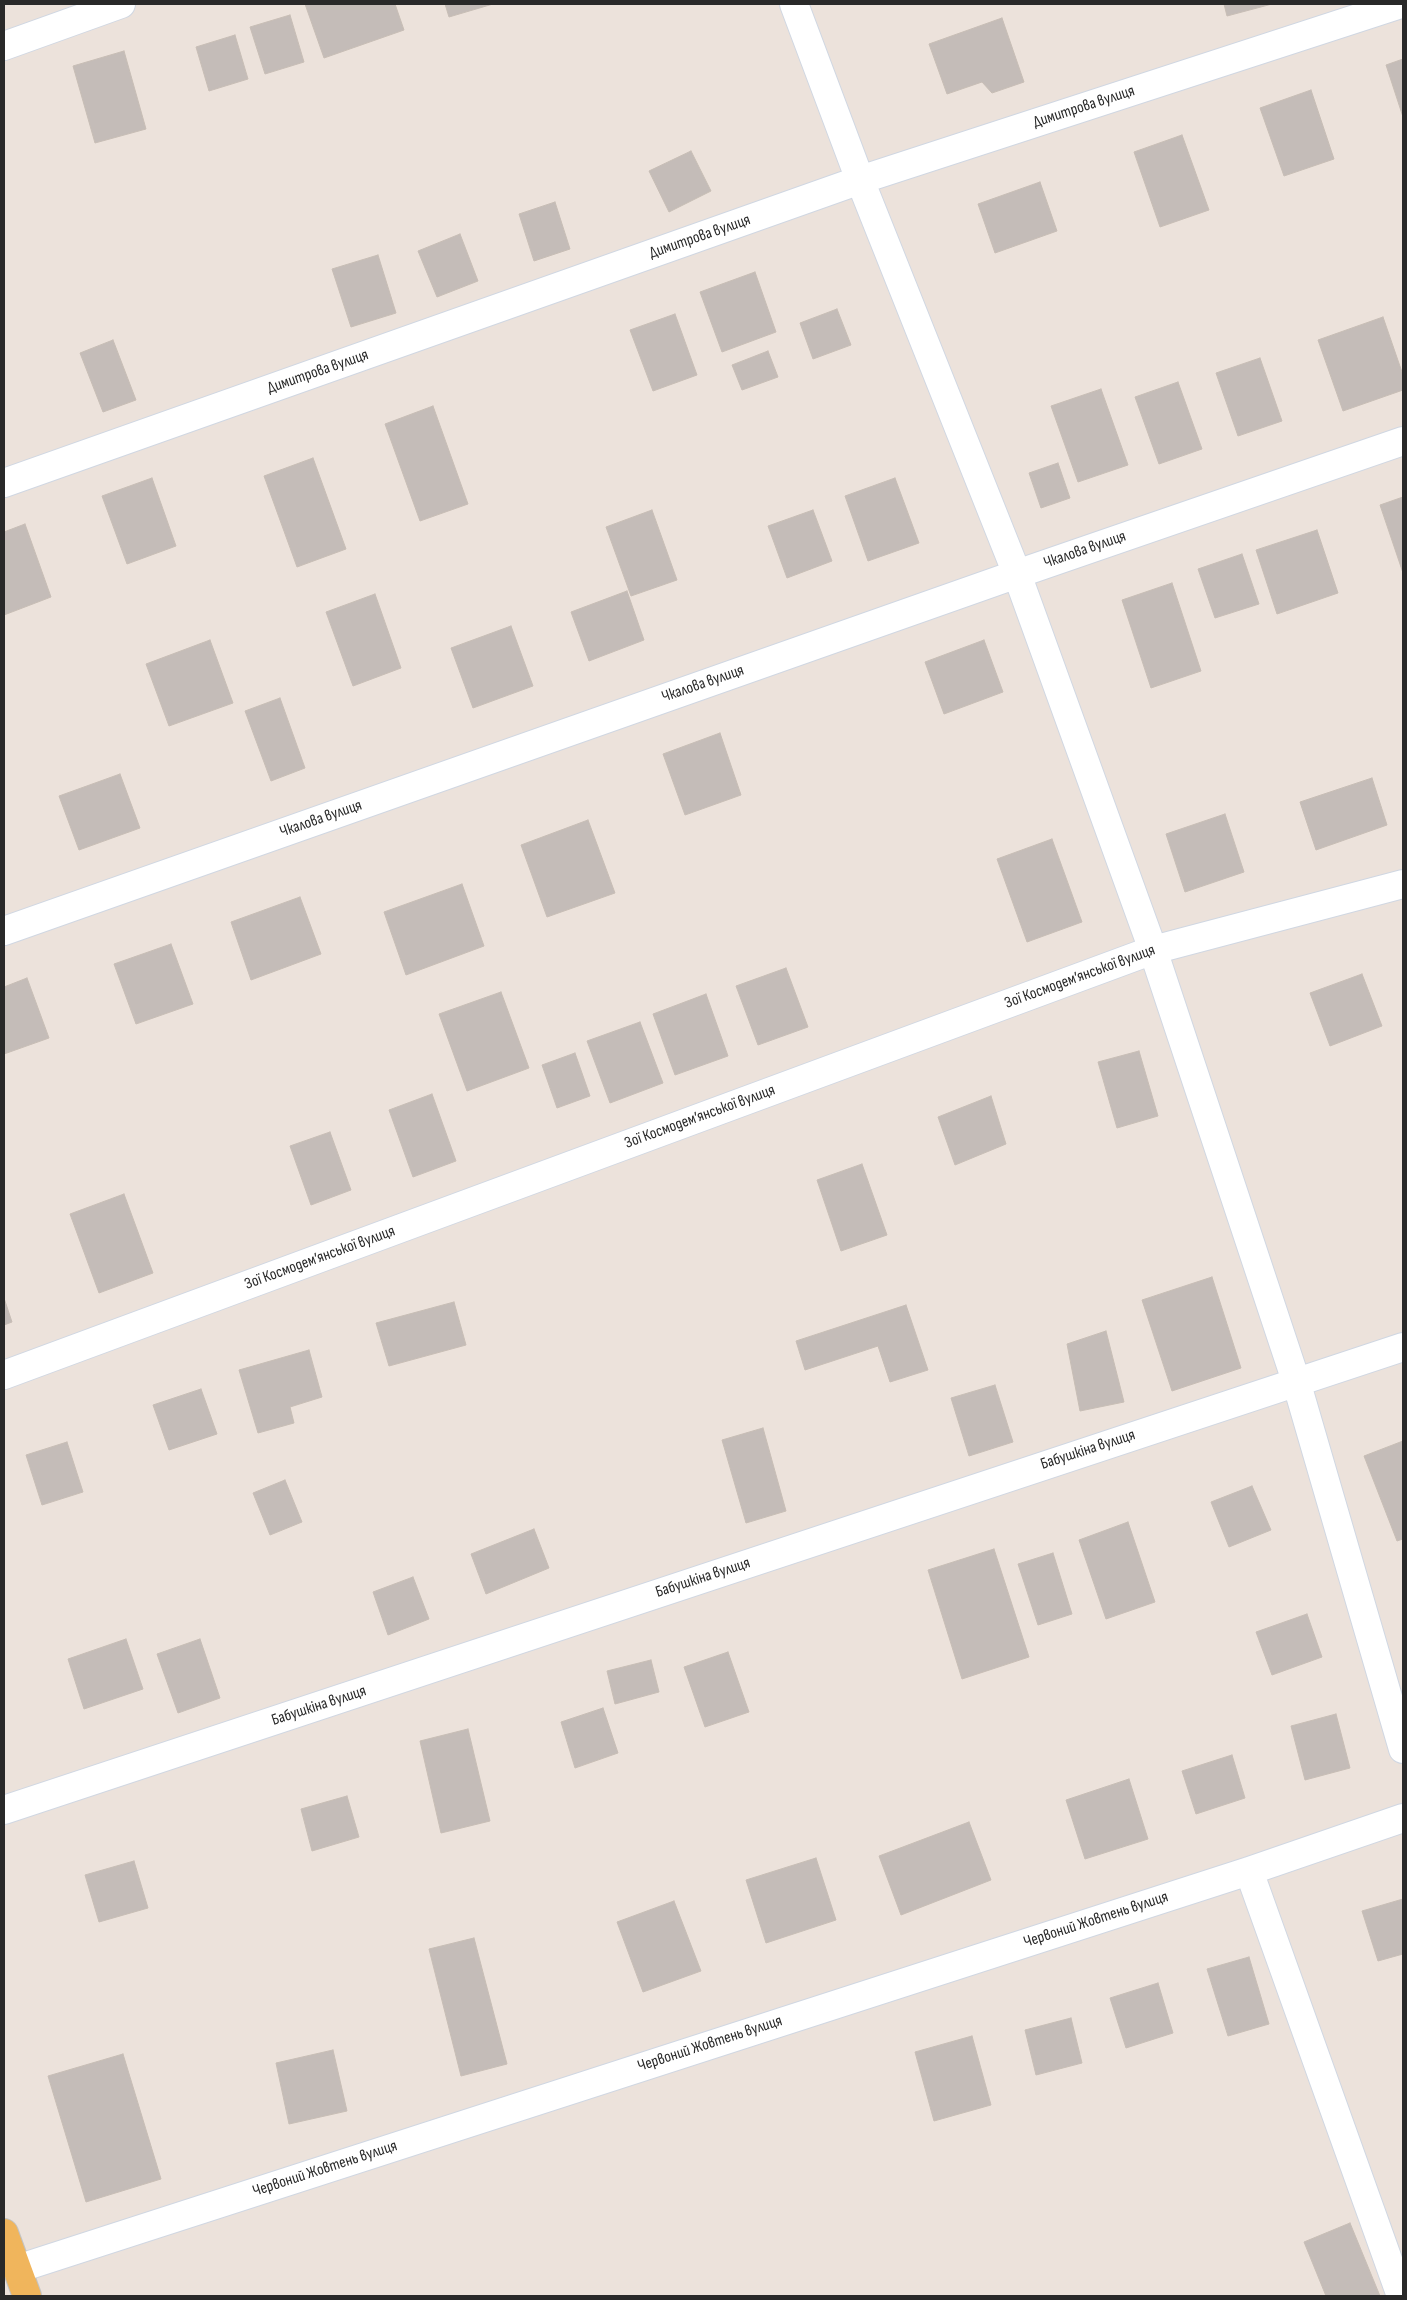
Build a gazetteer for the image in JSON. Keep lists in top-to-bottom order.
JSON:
{
  "streets": {
    "street": [
      "Димитрова вулиця",
      "Чкалова вулиця",
      "Зої Космодем’янської вулиця",
      "Бабушкіна вулиця",
      "Червоний Жовтень вулиця"
    ]
  }
}
